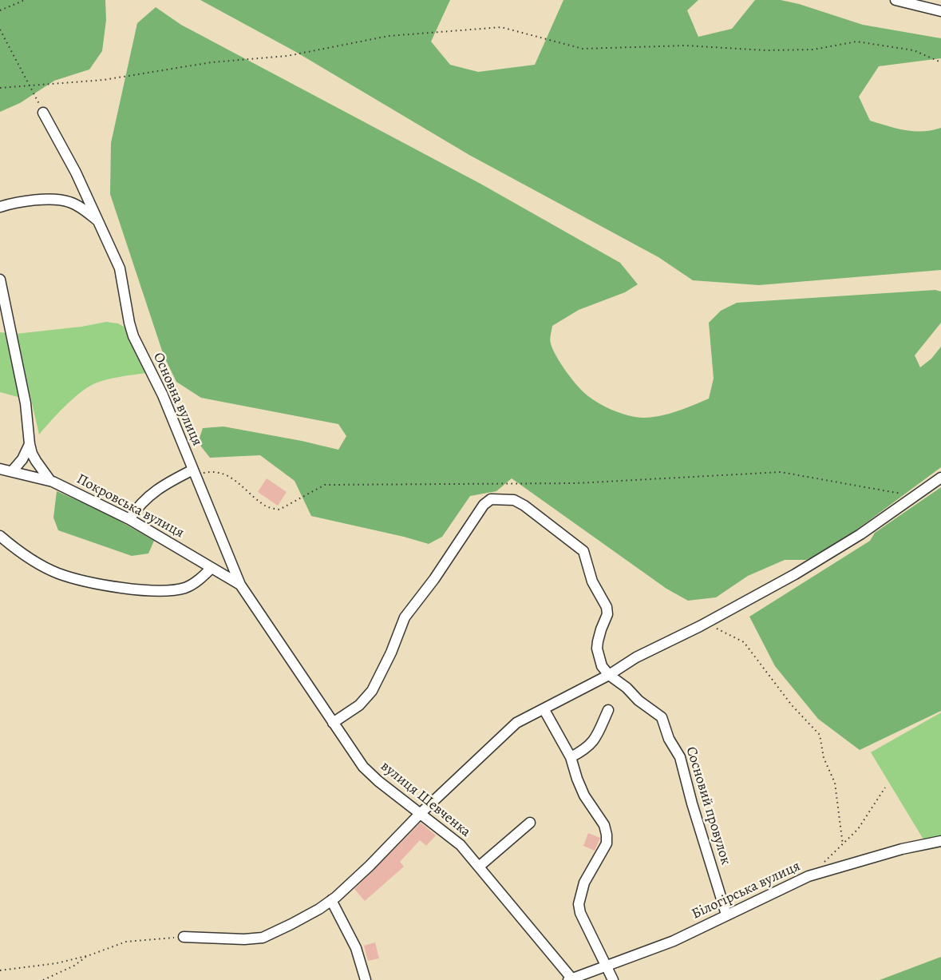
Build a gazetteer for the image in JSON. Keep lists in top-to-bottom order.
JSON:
{
  "streets": {
    "street": [
      "Основна вулиця",
      "Покровська вулиця",
      "вулиця Шевченка",
      "Сосновий провулок",
      "Білогірська вулиця"
    ]
  },
  "crossings": [
    ["Основна вулиця", "Покровська вулиця"],
    ["Основна вулиця", "вулиця Шевченка"],
    ["Покровська вулиця", "вулиця Шевченка"],
    ["вулиця Шевченка", "Білогірська вулиця"],
    ["Сосновий провулок", "Білогірська вулиця"]
  ]
}
